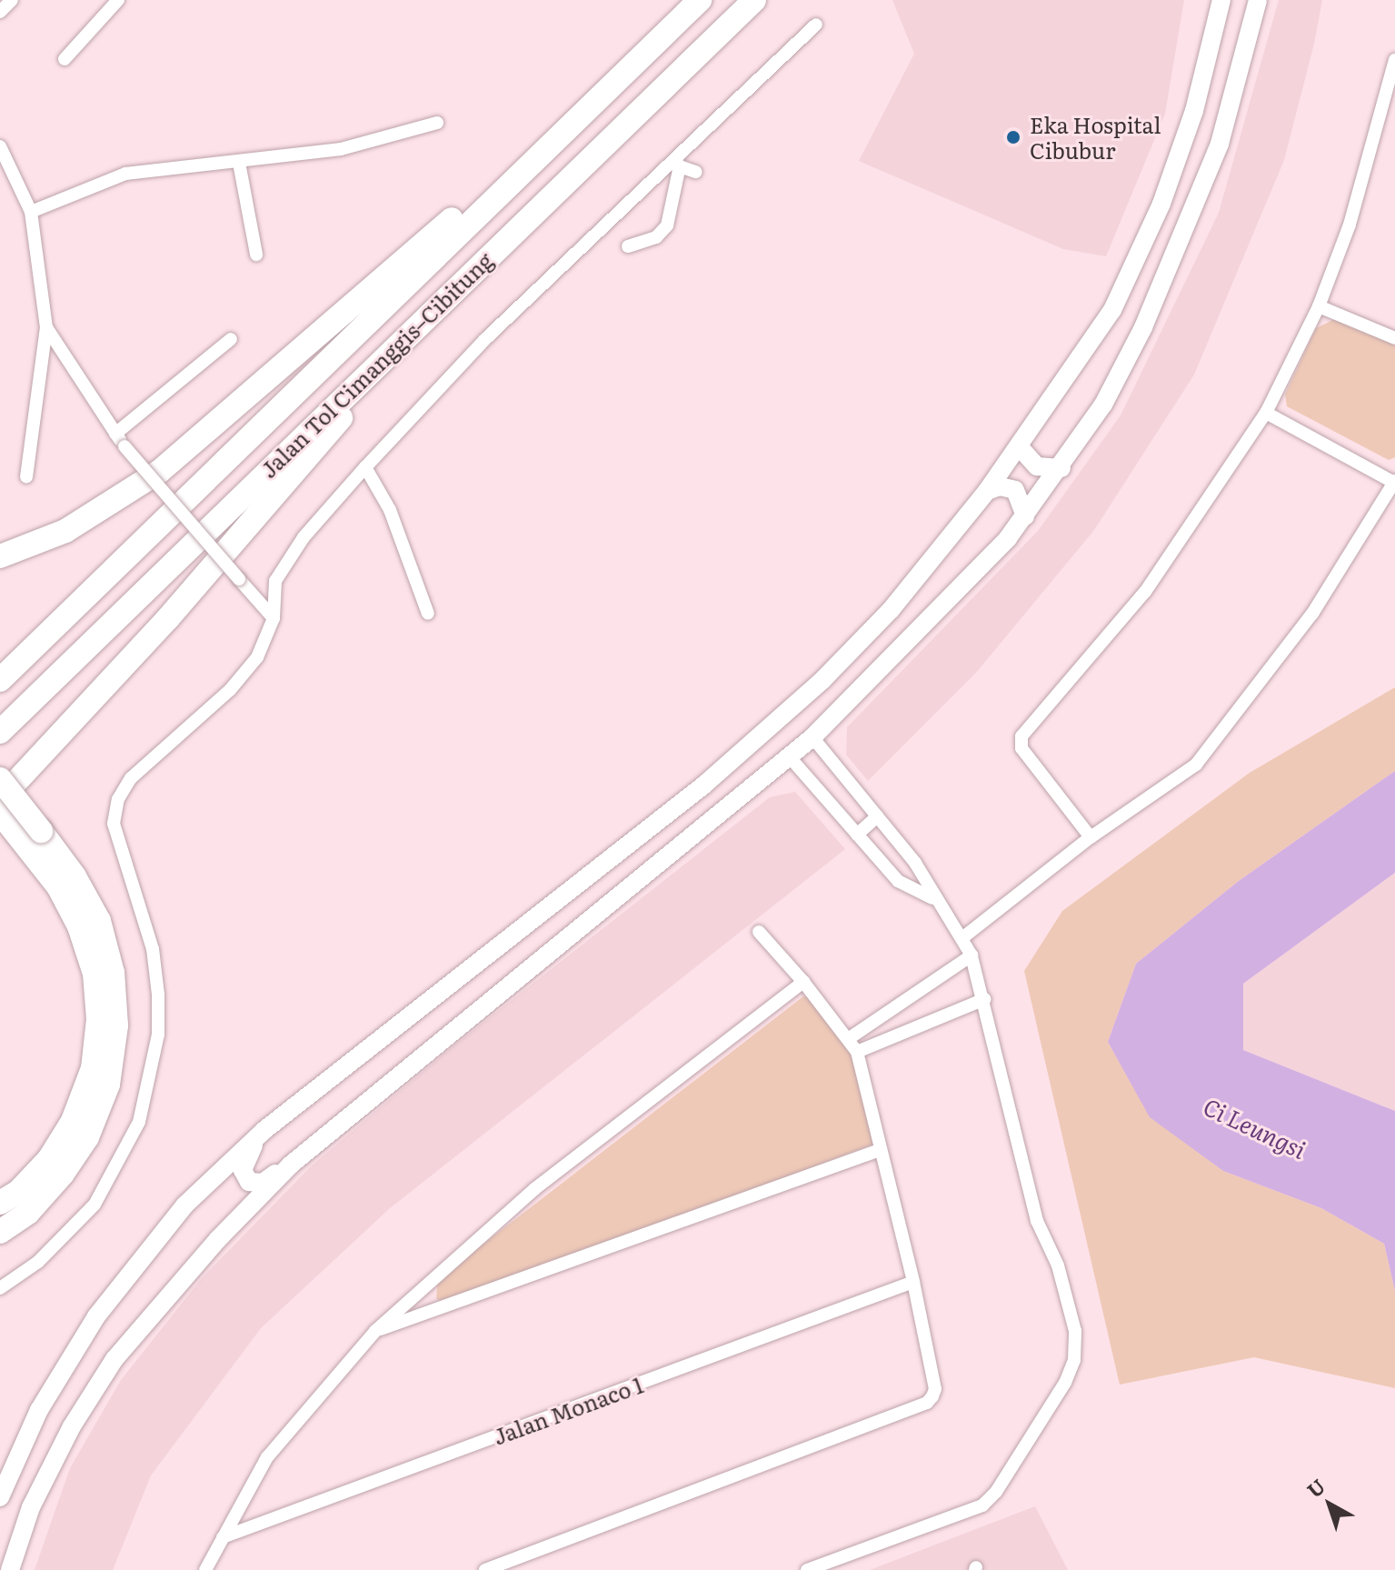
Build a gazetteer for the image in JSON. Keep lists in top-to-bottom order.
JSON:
{
  "streets": {
    "highway": ["Jalan Tol Cimanggis–Cibitung"],
    "street": ["Jalan Monaco 1"]
  },
  "water": ["Ci Leungsi"],
  "places": ["Eka Hospital Cibubur"],
  "north": "top left"
}
